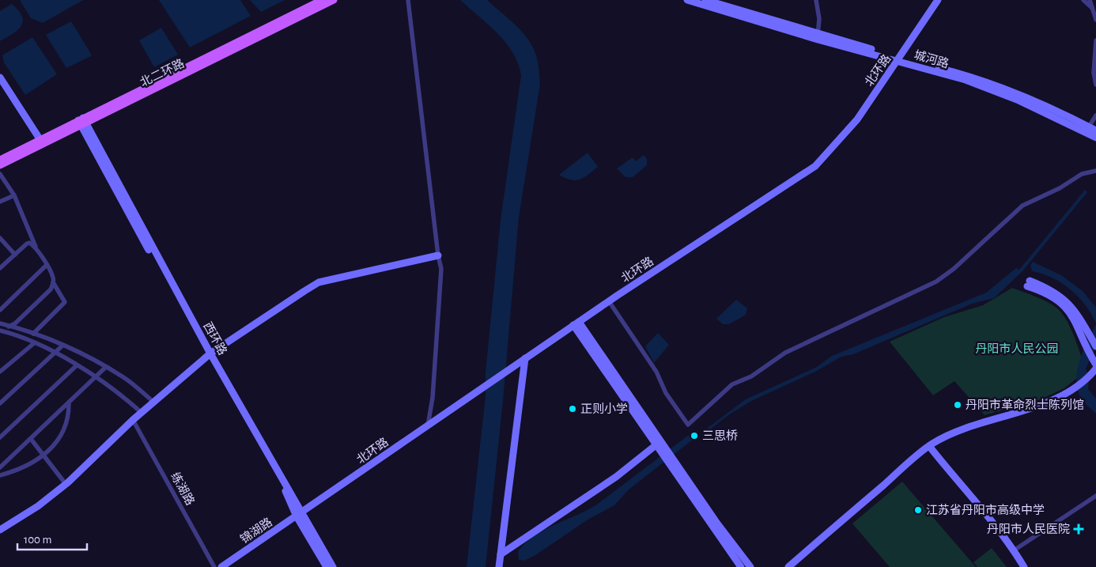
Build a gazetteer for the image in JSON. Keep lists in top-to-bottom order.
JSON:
{
  "streets": {
    "main road": ["北二环路"],
    "street": [
      "城河路",
      "北环路",
      "西环路",
      "练湖路",
      "锦湖路"
    ]
  },
  "crossings": [
    ["城河路", "北环路"],
    ["北环路", "西环路"],
    ["北环路", "锦湖路"],
    ["北二环路", "西环路"],
    ["西环路", "锦湖路"]
  ],
  "parks": ["丹阳市人民公园"],
  "places": {
    "other": [
      "丹阳市革命烈士陈列馆",
      "正则小学",
      "三思桥",
      "江苏省丹阳市高级中学"
    ],
    "health": ["丹阳市人民医院"]
  },
  "scale_bar": "100 m"
}
